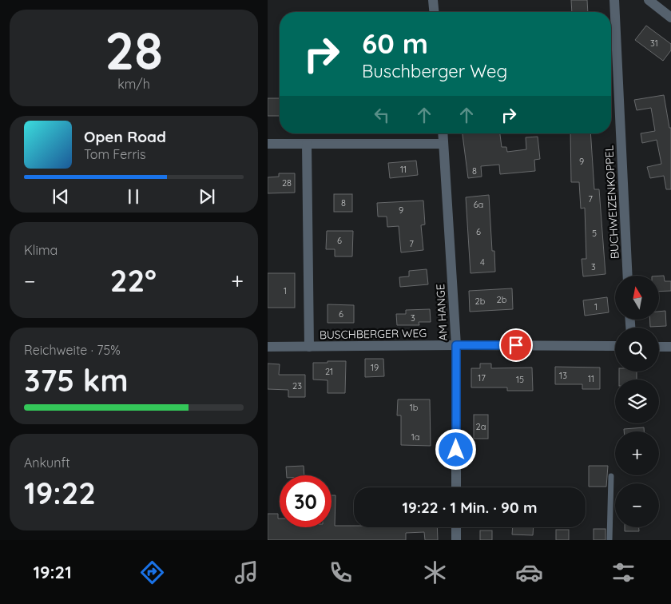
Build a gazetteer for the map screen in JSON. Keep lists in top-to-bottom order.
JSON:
{
  "streets": {
    "street": ["BUCHWEIZENKOPPEL", "AM HANGE", "BUSCHBERGER WEG"]
  },
  "crossings": [
    ["AM HANGE", "BUSCHBERGER WEG"]
  ],
  "house_numbers": [
    "31",
    "9",
    "11",
    "8",
    "28",
    "7",
    "8",
    "6a",
    "9",
    "6",
    "5",
    "6",
    "7",
    "4",
    "3",
    "1",
    "2b",
    "2b",
    "1",
    "6",
    "3",
    "19",
    "21",
    "13",
    "17",
    "11",
    "15",
    "23",
    "1b",
    "2a",
    "1a"
  ],
  "north": "top",
  "page": {
    "tile": [
      ["28", "km/h"],
      "Klima",
      ["Reichweite · 75%", "375 km"],
      ["Ankunft", "19:22"]
    ],
    "turn": ["60 m", "Buschberger Weg"],
    "song": ["Open Road", "Tom Ferris"],
    "heat": ["−", "22°", "+"],
    "map_buttons": ["+", "−"],
    "limit": "30",
    "trip": "19:22 · 1 Min. · 90 m",
    "tabs": "19:21"
  }
}
